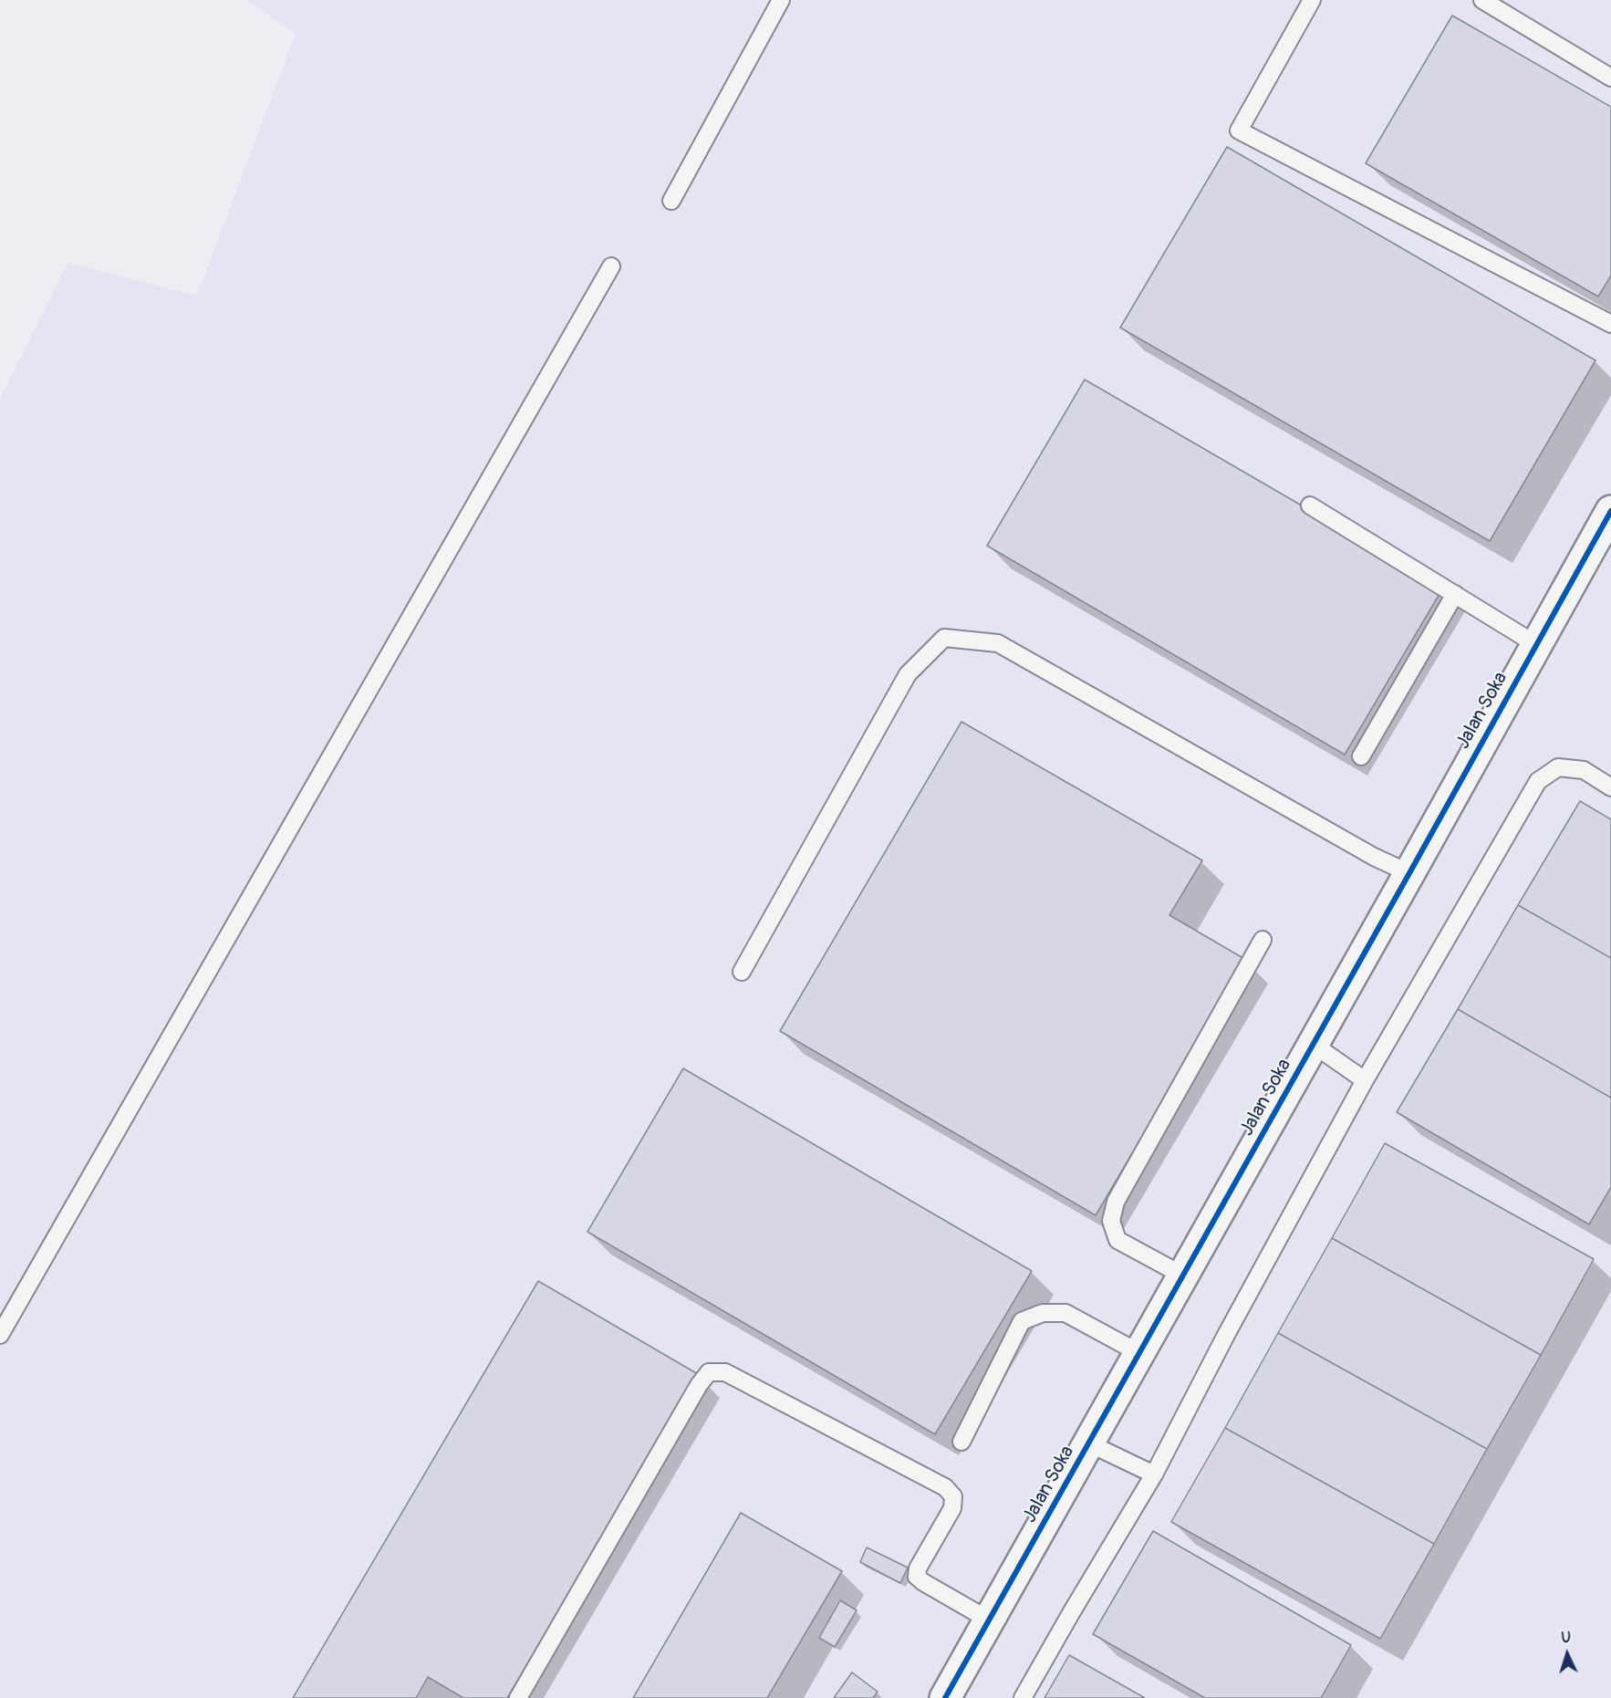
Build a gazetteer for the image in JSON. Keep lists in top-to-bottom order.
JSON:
{
  "streets": {
    "street": ["Jalan Soka"]
  },
  "north": "top"
}
